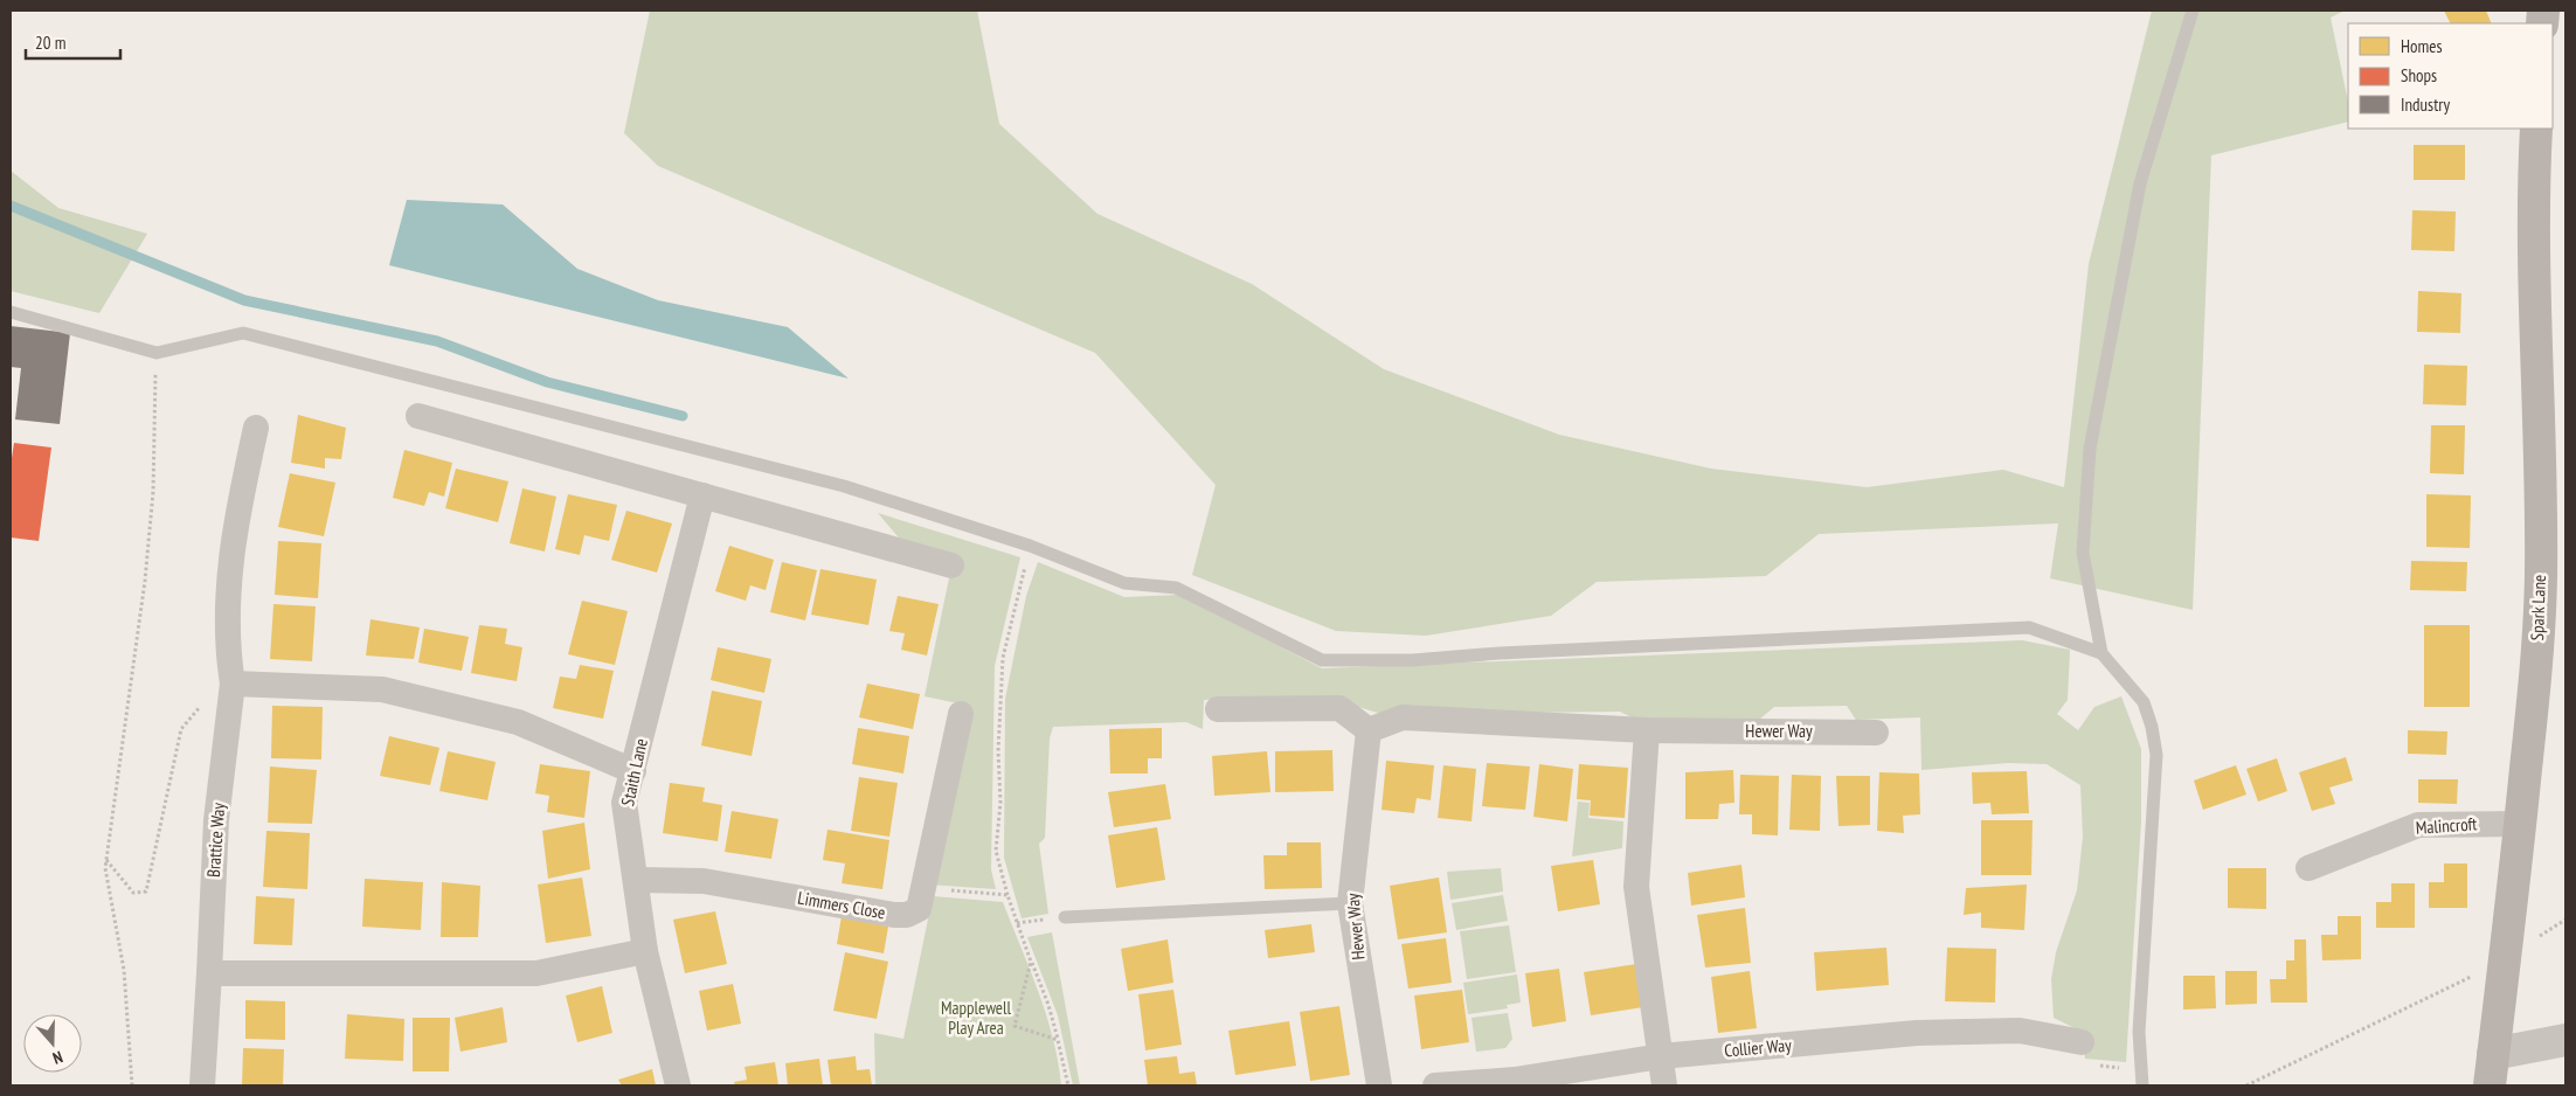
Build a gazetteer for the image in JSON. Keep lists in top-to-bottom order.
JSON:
{
  "streets": {
    "main road": ["Spark Lane"],
    "street": [
      "Hewer Way",
      "Staith Lane",
      "Malincroft",
      "Brattice Way",
      "Limmers Close",
      "Collier Way"
    ]
  },
  "crossings": [
    ["Spark Lane", "Malincroft"],
    ["Staith Lane", "Limmers Close"]
  ],
  "parks": ["Mapplewell Play Area"],
  "legend": ["Homes", "Shops", "Industry"],
  "scale_bar": "20 m",
  "north": "bottom"
}
